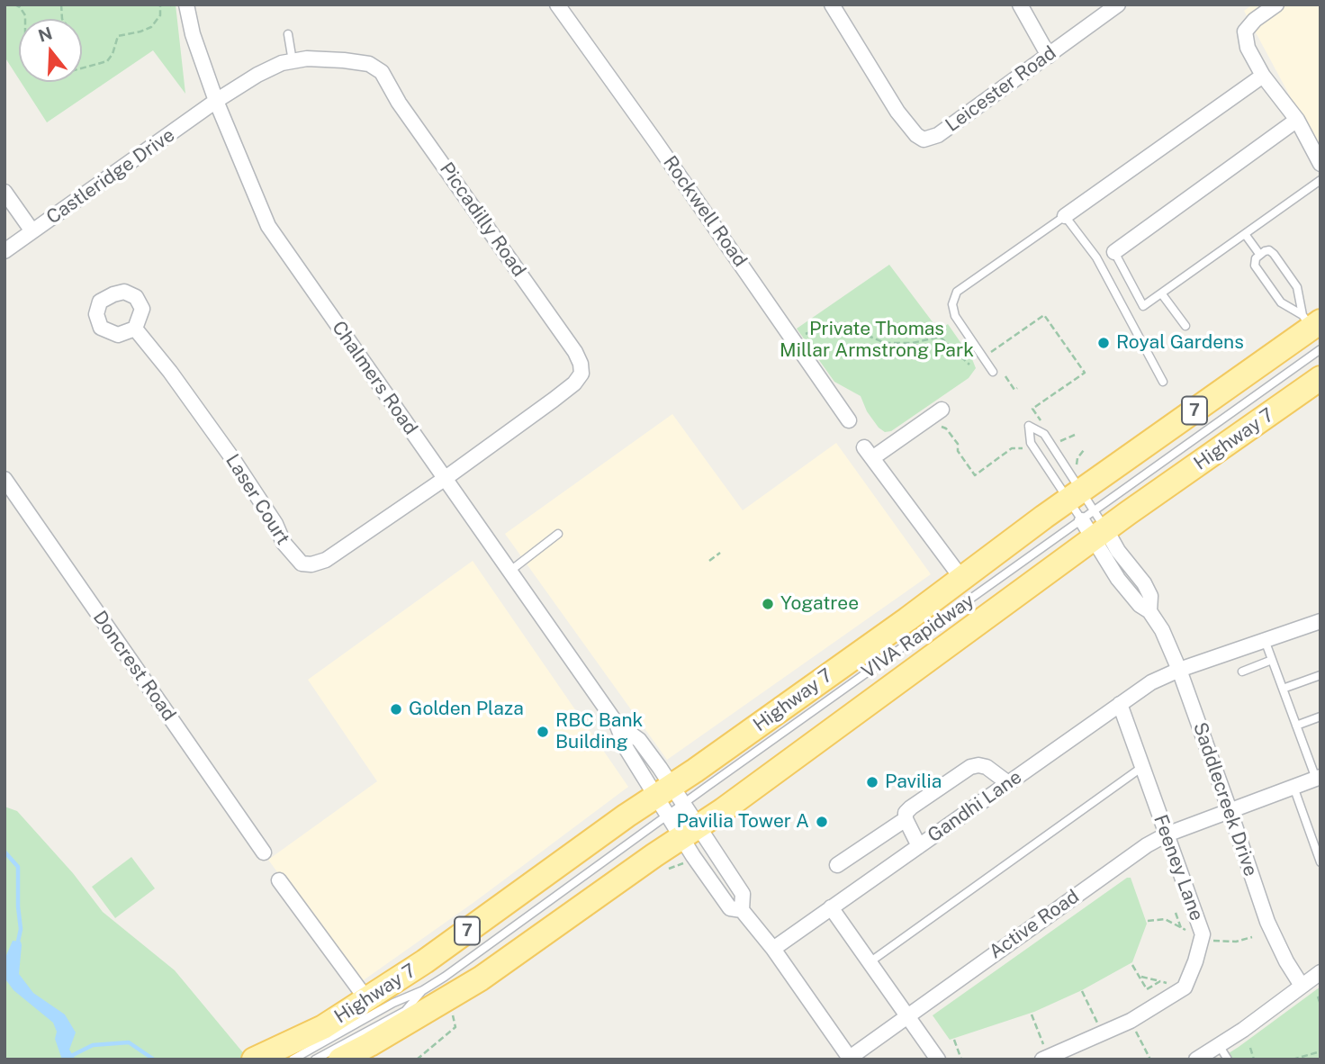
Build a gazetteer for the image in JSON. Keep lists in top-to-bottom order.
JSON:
{
  "streets": {
    "main road": ["7", "Highway 7"],
    "street": [
      "Leicester Road",
      "Castleridge Drive",
      "Rockwell Road",
      "Piccadilly Road",
      "Chalmers Road",
      "Laser Court",
      "Doncrest Road",
      "Saddlecreek Drive",
      "Gandhi Lane",
      "Feeney Lane",
      "Active Road"
    ],
    "lane": ["VIVA Rapidway"]
  },
  "crossings": [
    ["Castleridge Drive", "Piccadilly Road"],
    ["Castleridge Drive", "Chalmers Road"],
    ["Piccadilly Road", "Chalmers Road"],
    ["Piccadilly Road", "Laser Court"],
    ["Chalmers Road", "Highway 7"],
    ["Chalmers Road", "Laser Court"],
    ["Chalmers Road", "VIVA Rapidway"],
    ["Highway 7", "VIVA Rapidway"],
    ["Highway 7", "Saddlecreek Drive"],
    ["VIVA Rapidway", "Saddlecreek Drive"],
    ["Saddlecreek Drive", "Gandhi Lane"],
    ["Saddlecreek Drive", "Active Road"],
    ["Gandhi Lane", "Feeney Lane"],
    ["Feeney Lane", "Active Road"]
  ],
  "parks": ["Private Thomas Millar Armstrong Park"],
  "places": [
    "Royal Gardens",
    "Yogatree",
    "Golden Plaza",
    "RBC Bank Building",
    "Pavilia",
    "Pavilia Tower A"
  ],
  "north": "top"
}
